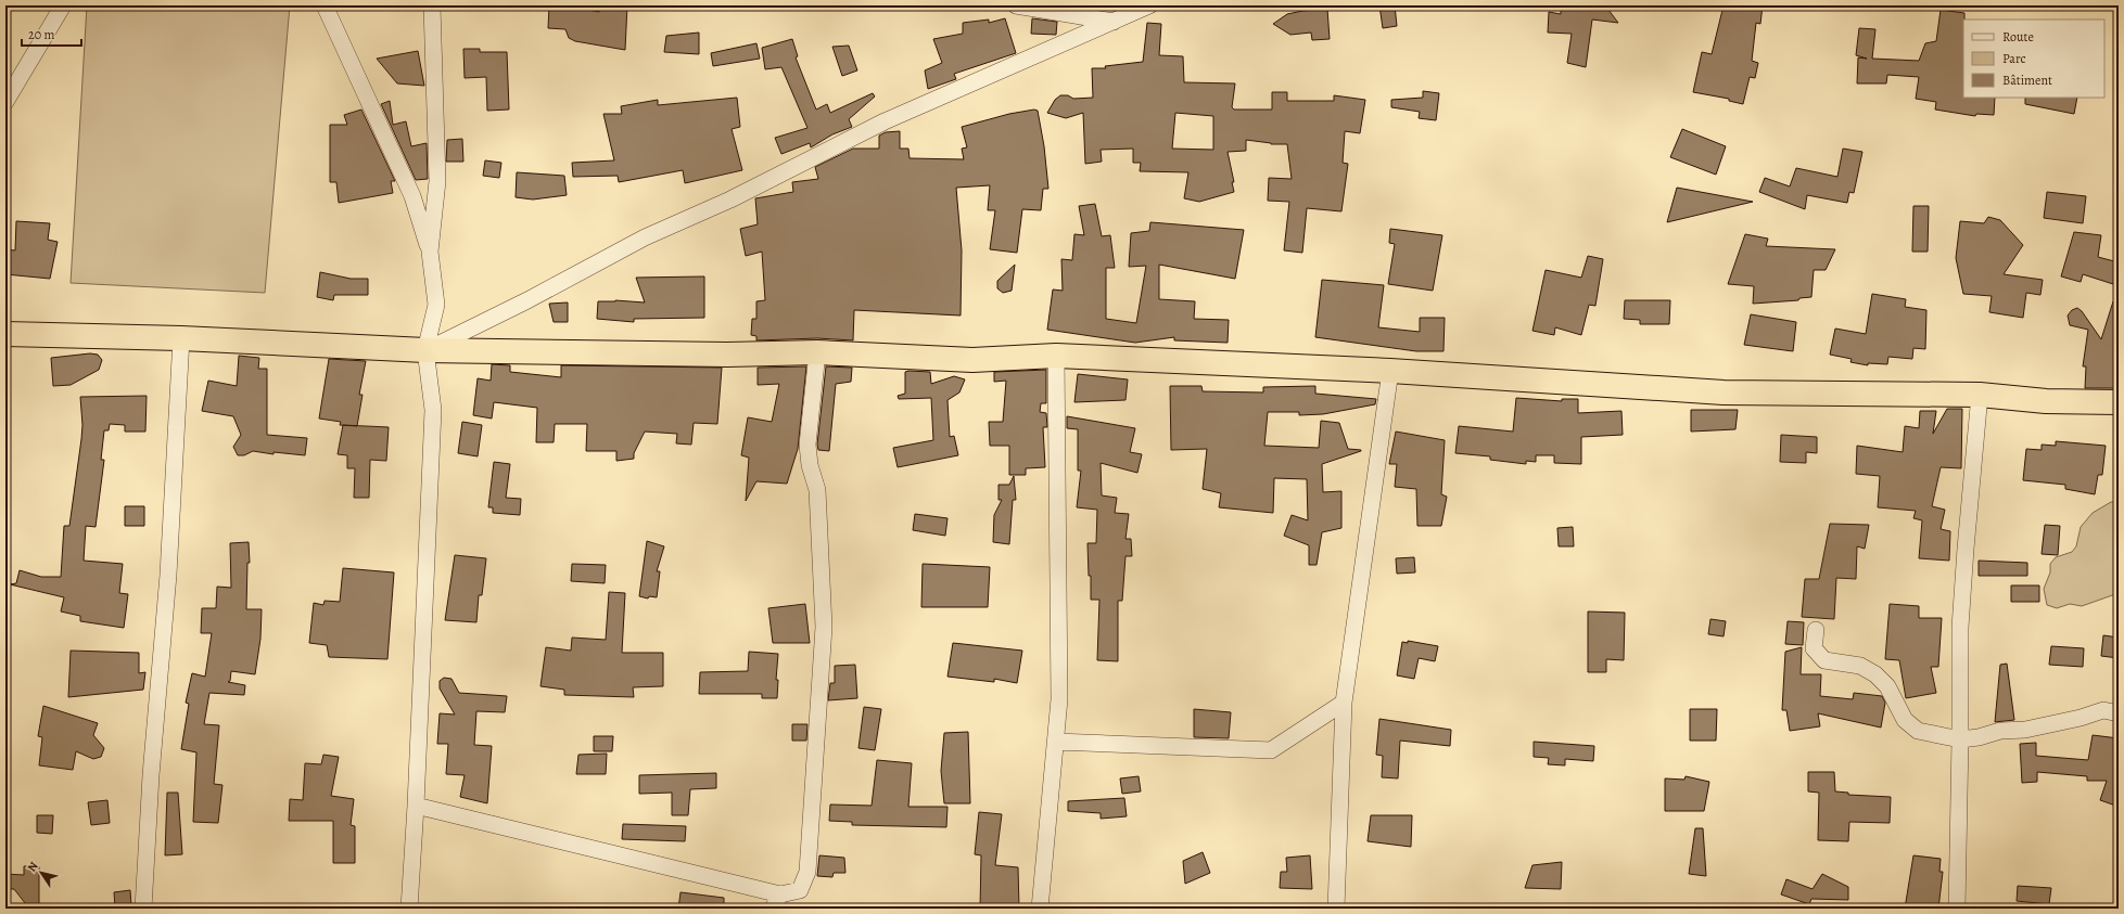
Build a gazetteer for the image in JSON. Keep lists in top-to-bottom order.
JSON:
{
  "legend": ["Route", "Parc", "Bâtiment"],
  "scale_bar": "20 m",
  "north": "top left"
}
